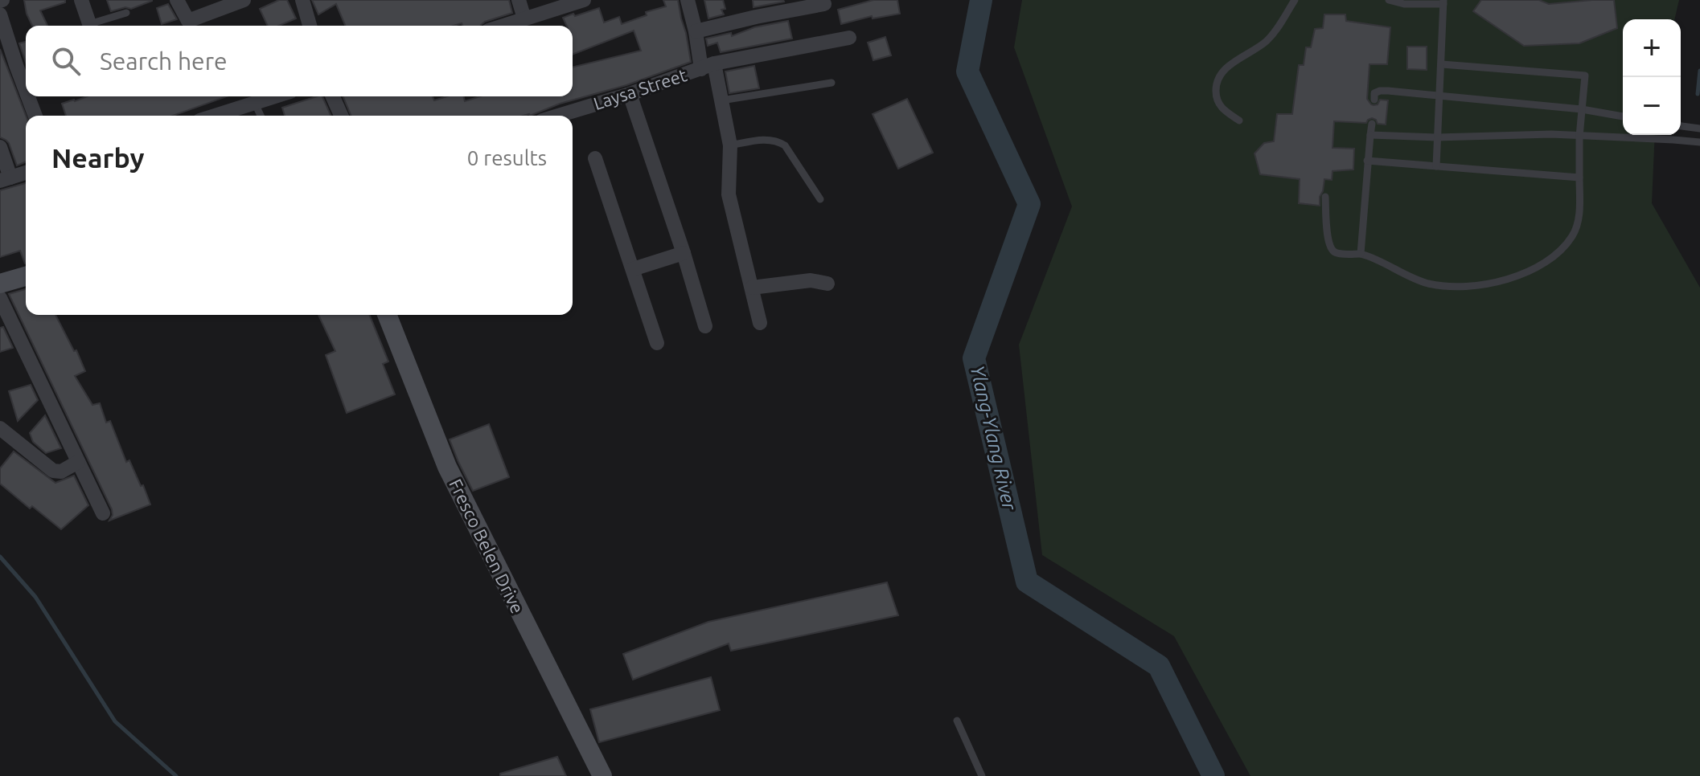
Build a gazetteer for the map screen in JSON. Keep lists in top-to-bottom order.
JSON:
{
  "streets": {
    "street": ["Laysa Street", "Fresco Belen Drive"]
  },
  "water": ["Ylang-Ylang River"],
  "page": {
    "map_buttons": ["+", "−"],
    "search": "Search here",
    "heading": ["Nearby", "0 results"]
  }
}
